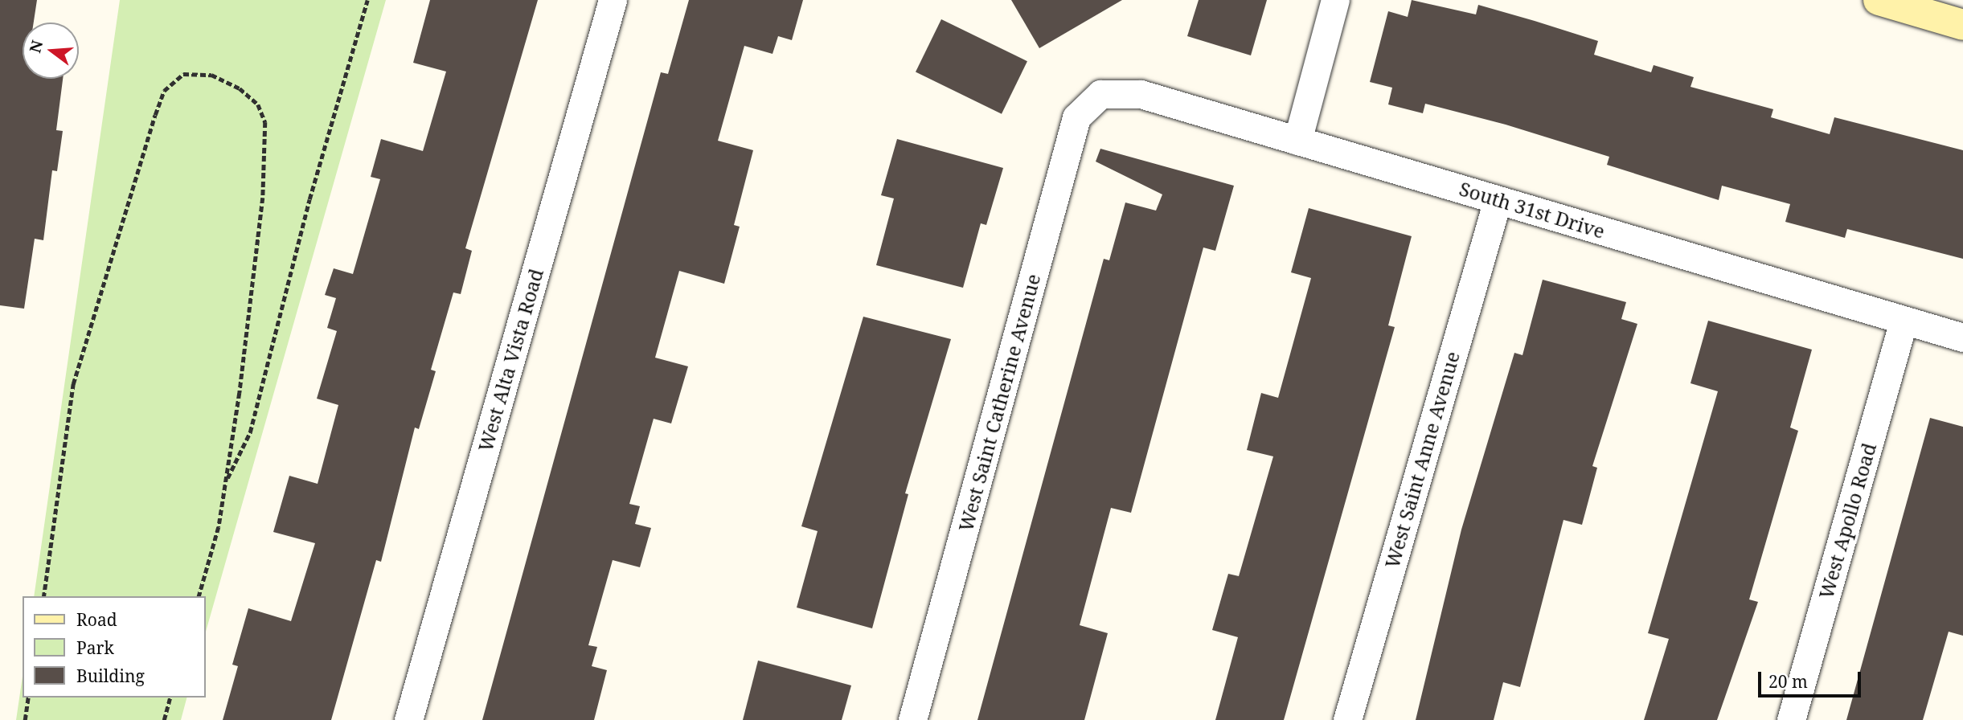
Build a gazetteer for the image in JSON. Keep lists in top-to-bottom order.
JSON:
{
  "streets": {
    "street": [
      "South 31st Drive",
      "West Alta Vista Road",
      "West Saint Catherine Avenue",
      "West Saint Anne Avenue",
      "West Apollo Road"
    ]
  },
  "crossings": [
    ["South 31st Drive", "West Saint Catherine Avenue"],
    ["South 31st Drive", "West Saint Anne Avenue"],
    ["South 31st Drive", "West Apollo Road"]
  ],
  "legend": ["Road", "Park", "Building"],
  "scale_bar": "20 m",
  "north": "left"
}
